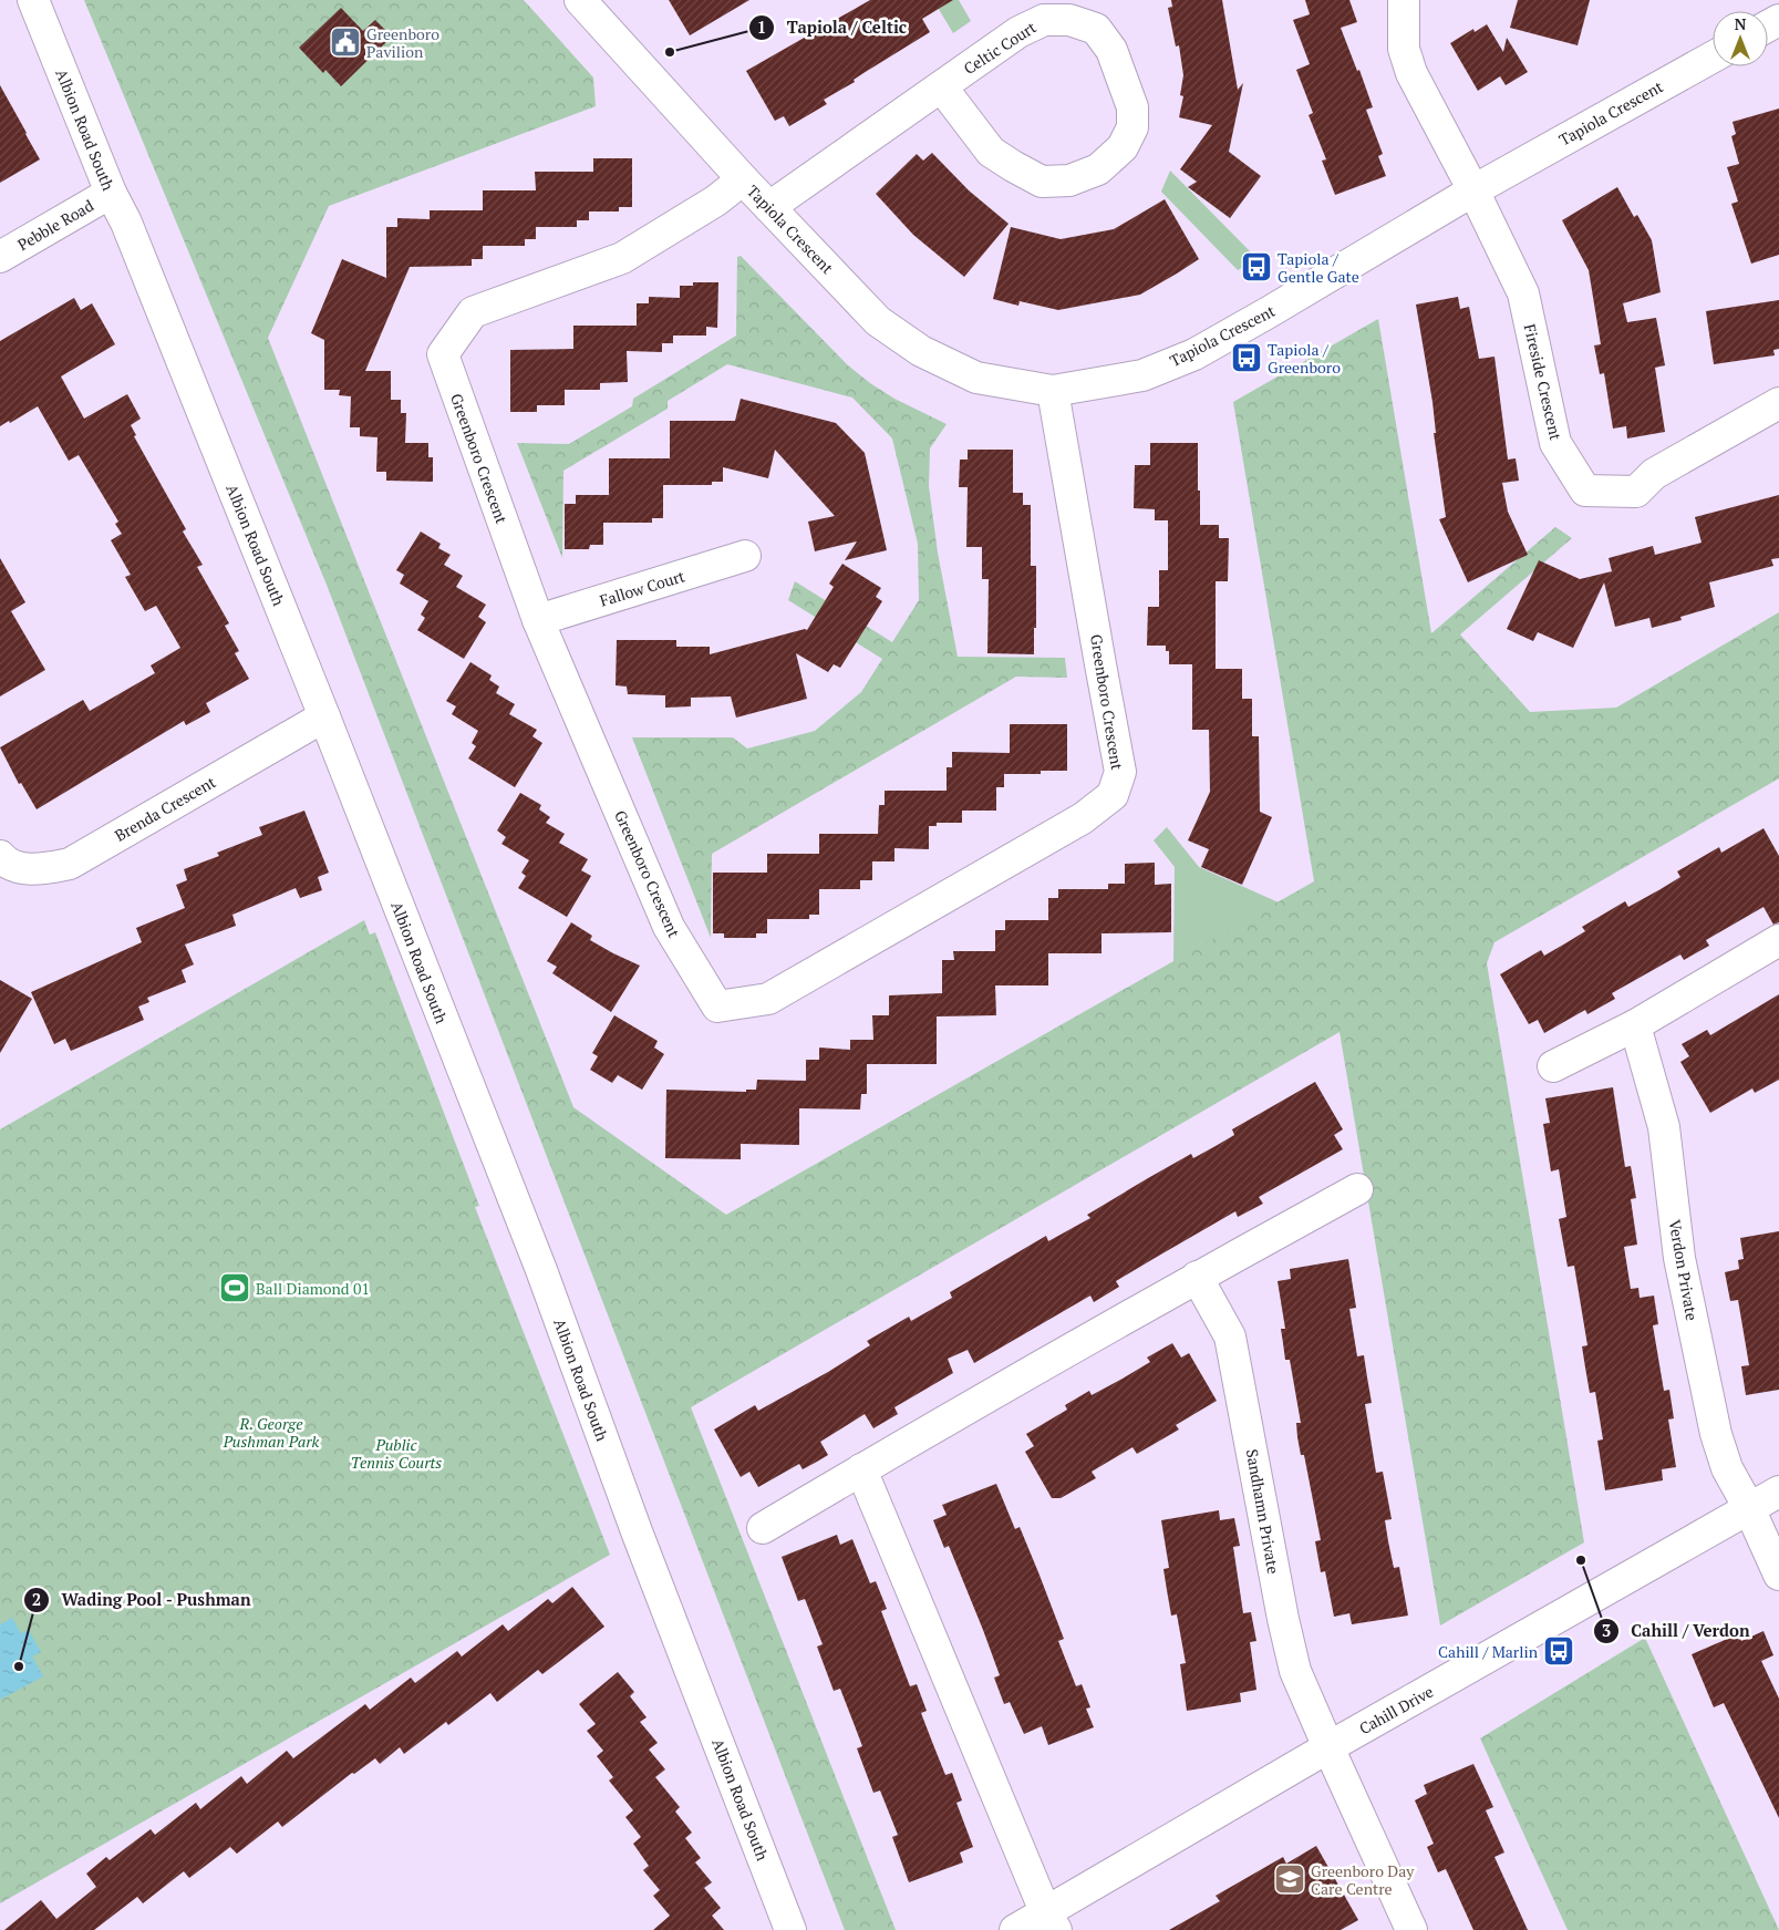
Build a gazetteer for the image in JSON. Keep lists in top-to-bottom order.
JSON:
{
  "streets": {
    "street": [
      "Celtic Court",
      "Tapiola Crescent",
      "Albion Road South",
      "Pebble Road",
      "Fireside Crescent",
      "Greenboro Crescent",
      "Fallow Court",
      "Brenda Crescent",
      "Verdon Private",
      "Sandhamn Private",
      "Cahill Drive"
    ]
  },
  "crossings": [
    ["Celtic Court", "Tapiola Crescent"],
    ["Tapiola Crescent", "Fireside Crescent"],
    ["Tapiola Crescent", "Greenboro Crescent"],
    ["Albion Road South", "Pebble Road"],
    ["Albion Road South", "Brenda Crescent"],
    ["Greenboro Crescent", "Fallow Court"],
    ["Verdon Private", "Cahill Drive"],
    ["Sandhamn Private", "Cahill Drive"]
  ],
  "parks": ["R. George Pushman Park", "Public Tennis Courts"],
  "places": {
    "public building": ["Greenboro Pavilion"],
    "other": ["Tapiola / Celtic", "Cahill / Verdon", "Wading Pool - Pushman"],
    "bus stop": ["Tapiola / Gentle Gate", "Tapiola / Greenboro", "Cahill / Marlin"],
    "sports": ["Ball Diamond 01"],
    "school or university": ["Greenboro Day Care Centre"]
  },
  "north": "top"
}
